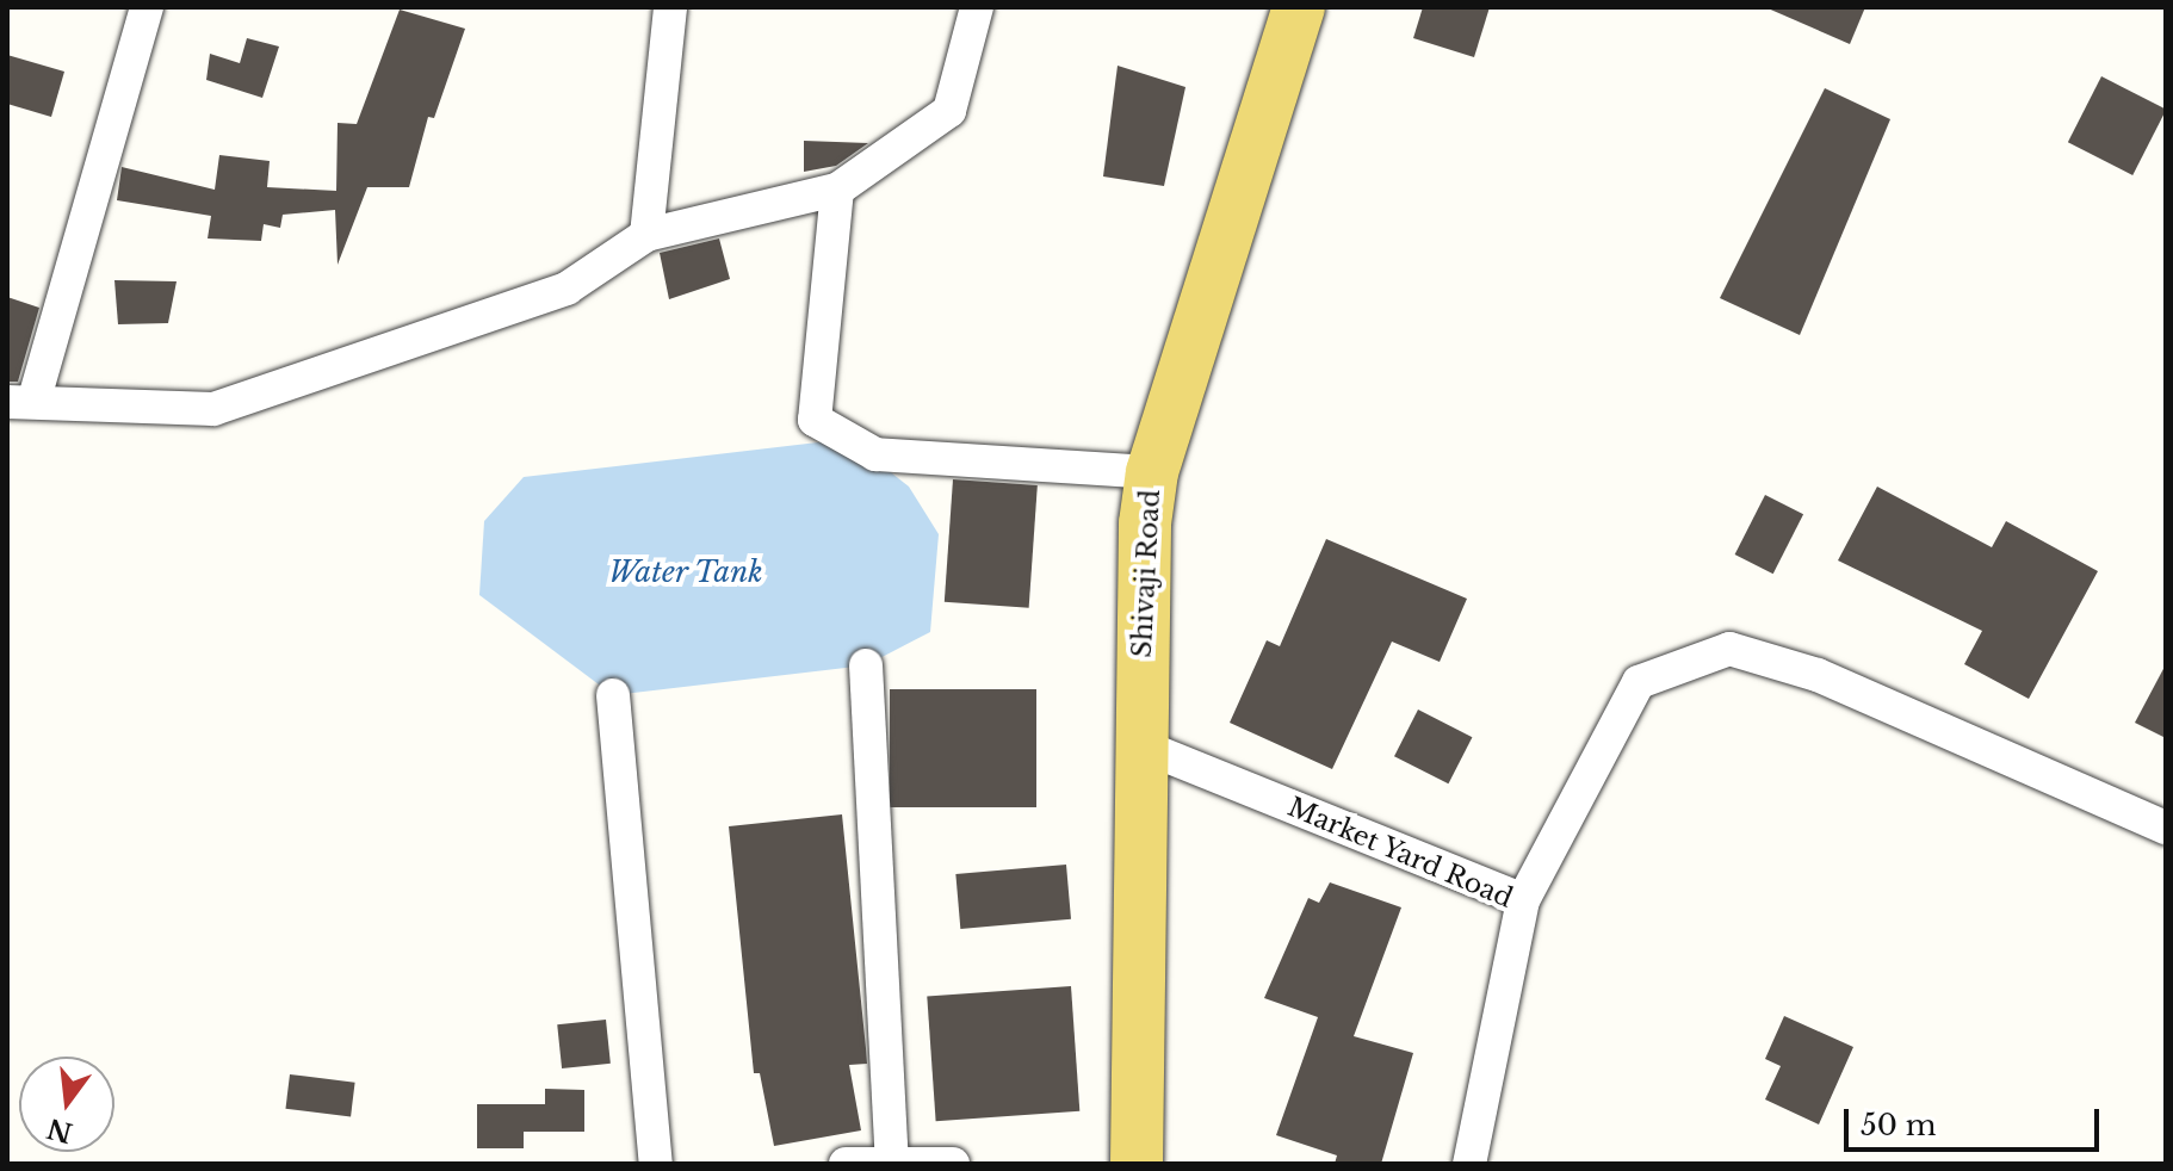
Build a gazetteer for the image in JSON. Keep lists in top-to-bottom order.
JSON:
{
  "streets": {
    "main road": ["Shivaji Road"],
    "street": ["Market Yard Road"]
  },
  "crossings": [
    ["Shivaji Road", "Market Yard Road"]
  ],
  "water": ["Water Tank"],
  "scale_bar": "50 m",
  "north": "bottom"
}
